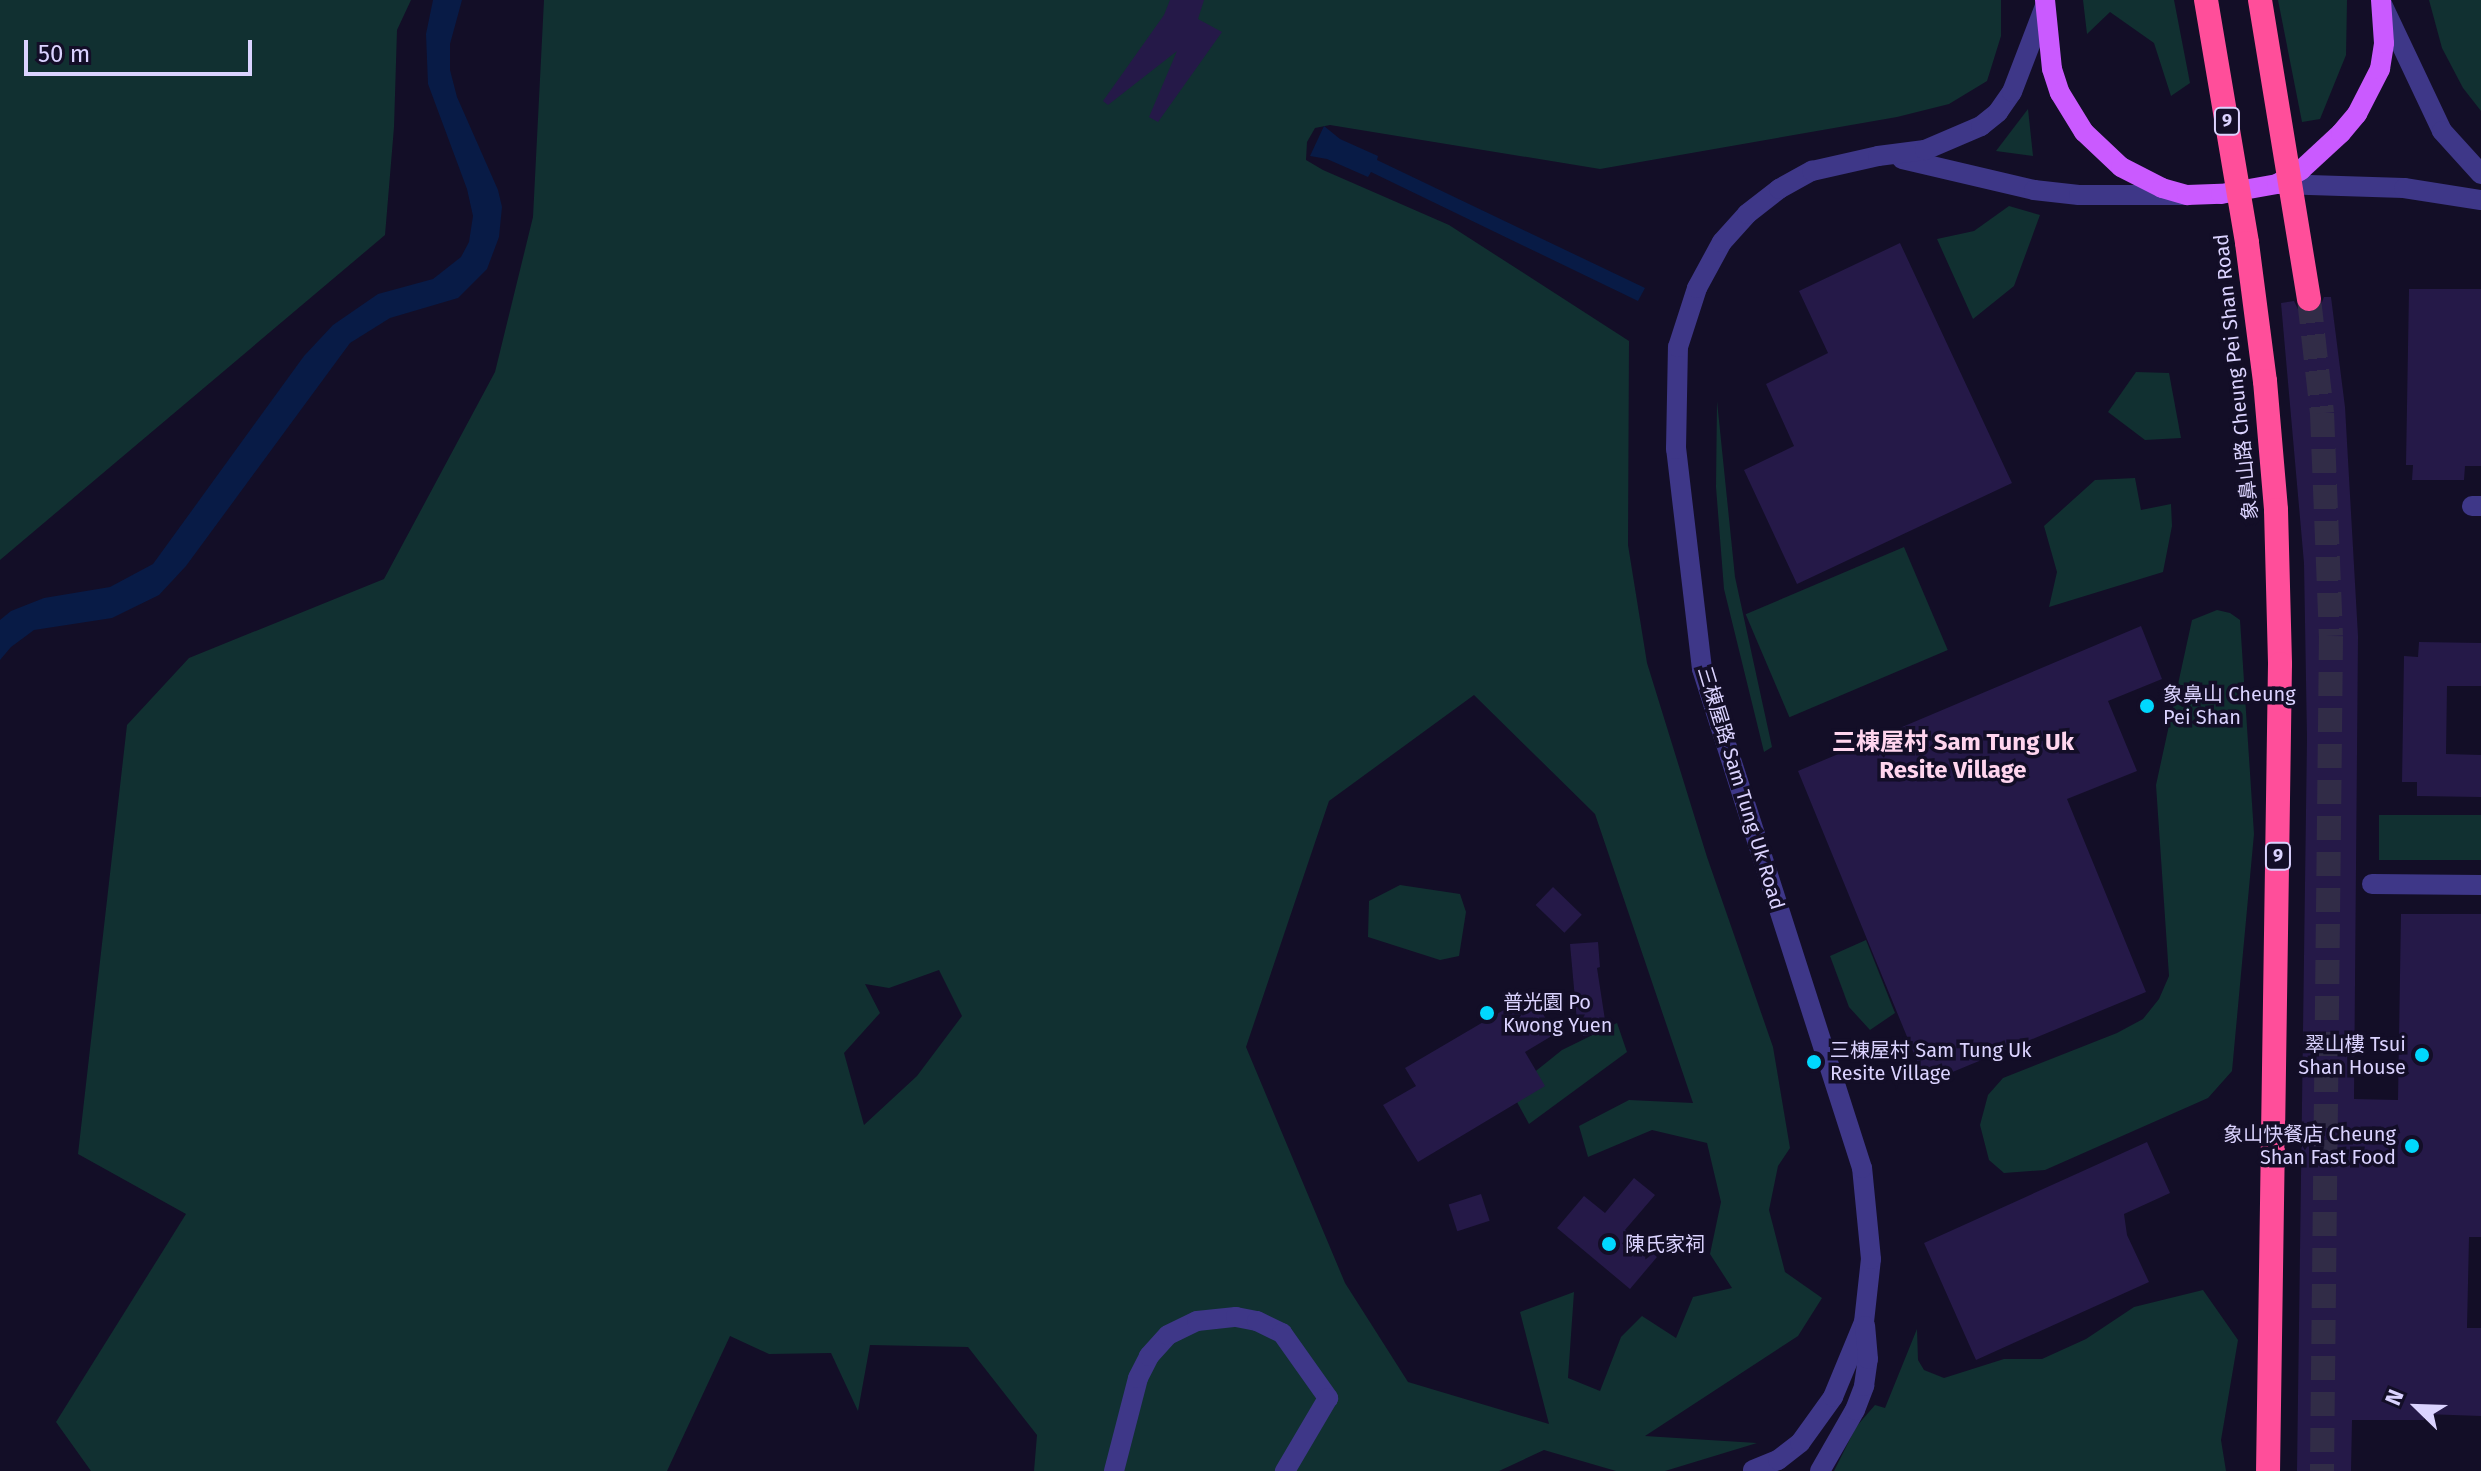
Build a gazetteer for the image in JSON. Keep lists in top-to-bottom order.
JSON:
{
  "streets": {
    "highway": ["9", "象鼻山路 Cheung Pei Shan Road"],
    "street": ["三棟屋路 Sam Tung Uk Road"]
  },
  "districts": ["三棟屋村 Sam Tung Uk Resite Village"],
  "places": [
    "象鼻山 Cheung Pei Shan",
    "普光園 Po Kwong Yuen",
    "翠山樓 Tsui Shan House",
    "三棟屋村 Sam Tung Uk Resite Village",
    "象山快餐店 Cheung Shan Fast Food",
    "陳氏家祠"
  ],
  "scale_bar": "50 m",
  "north": "top left"
}
